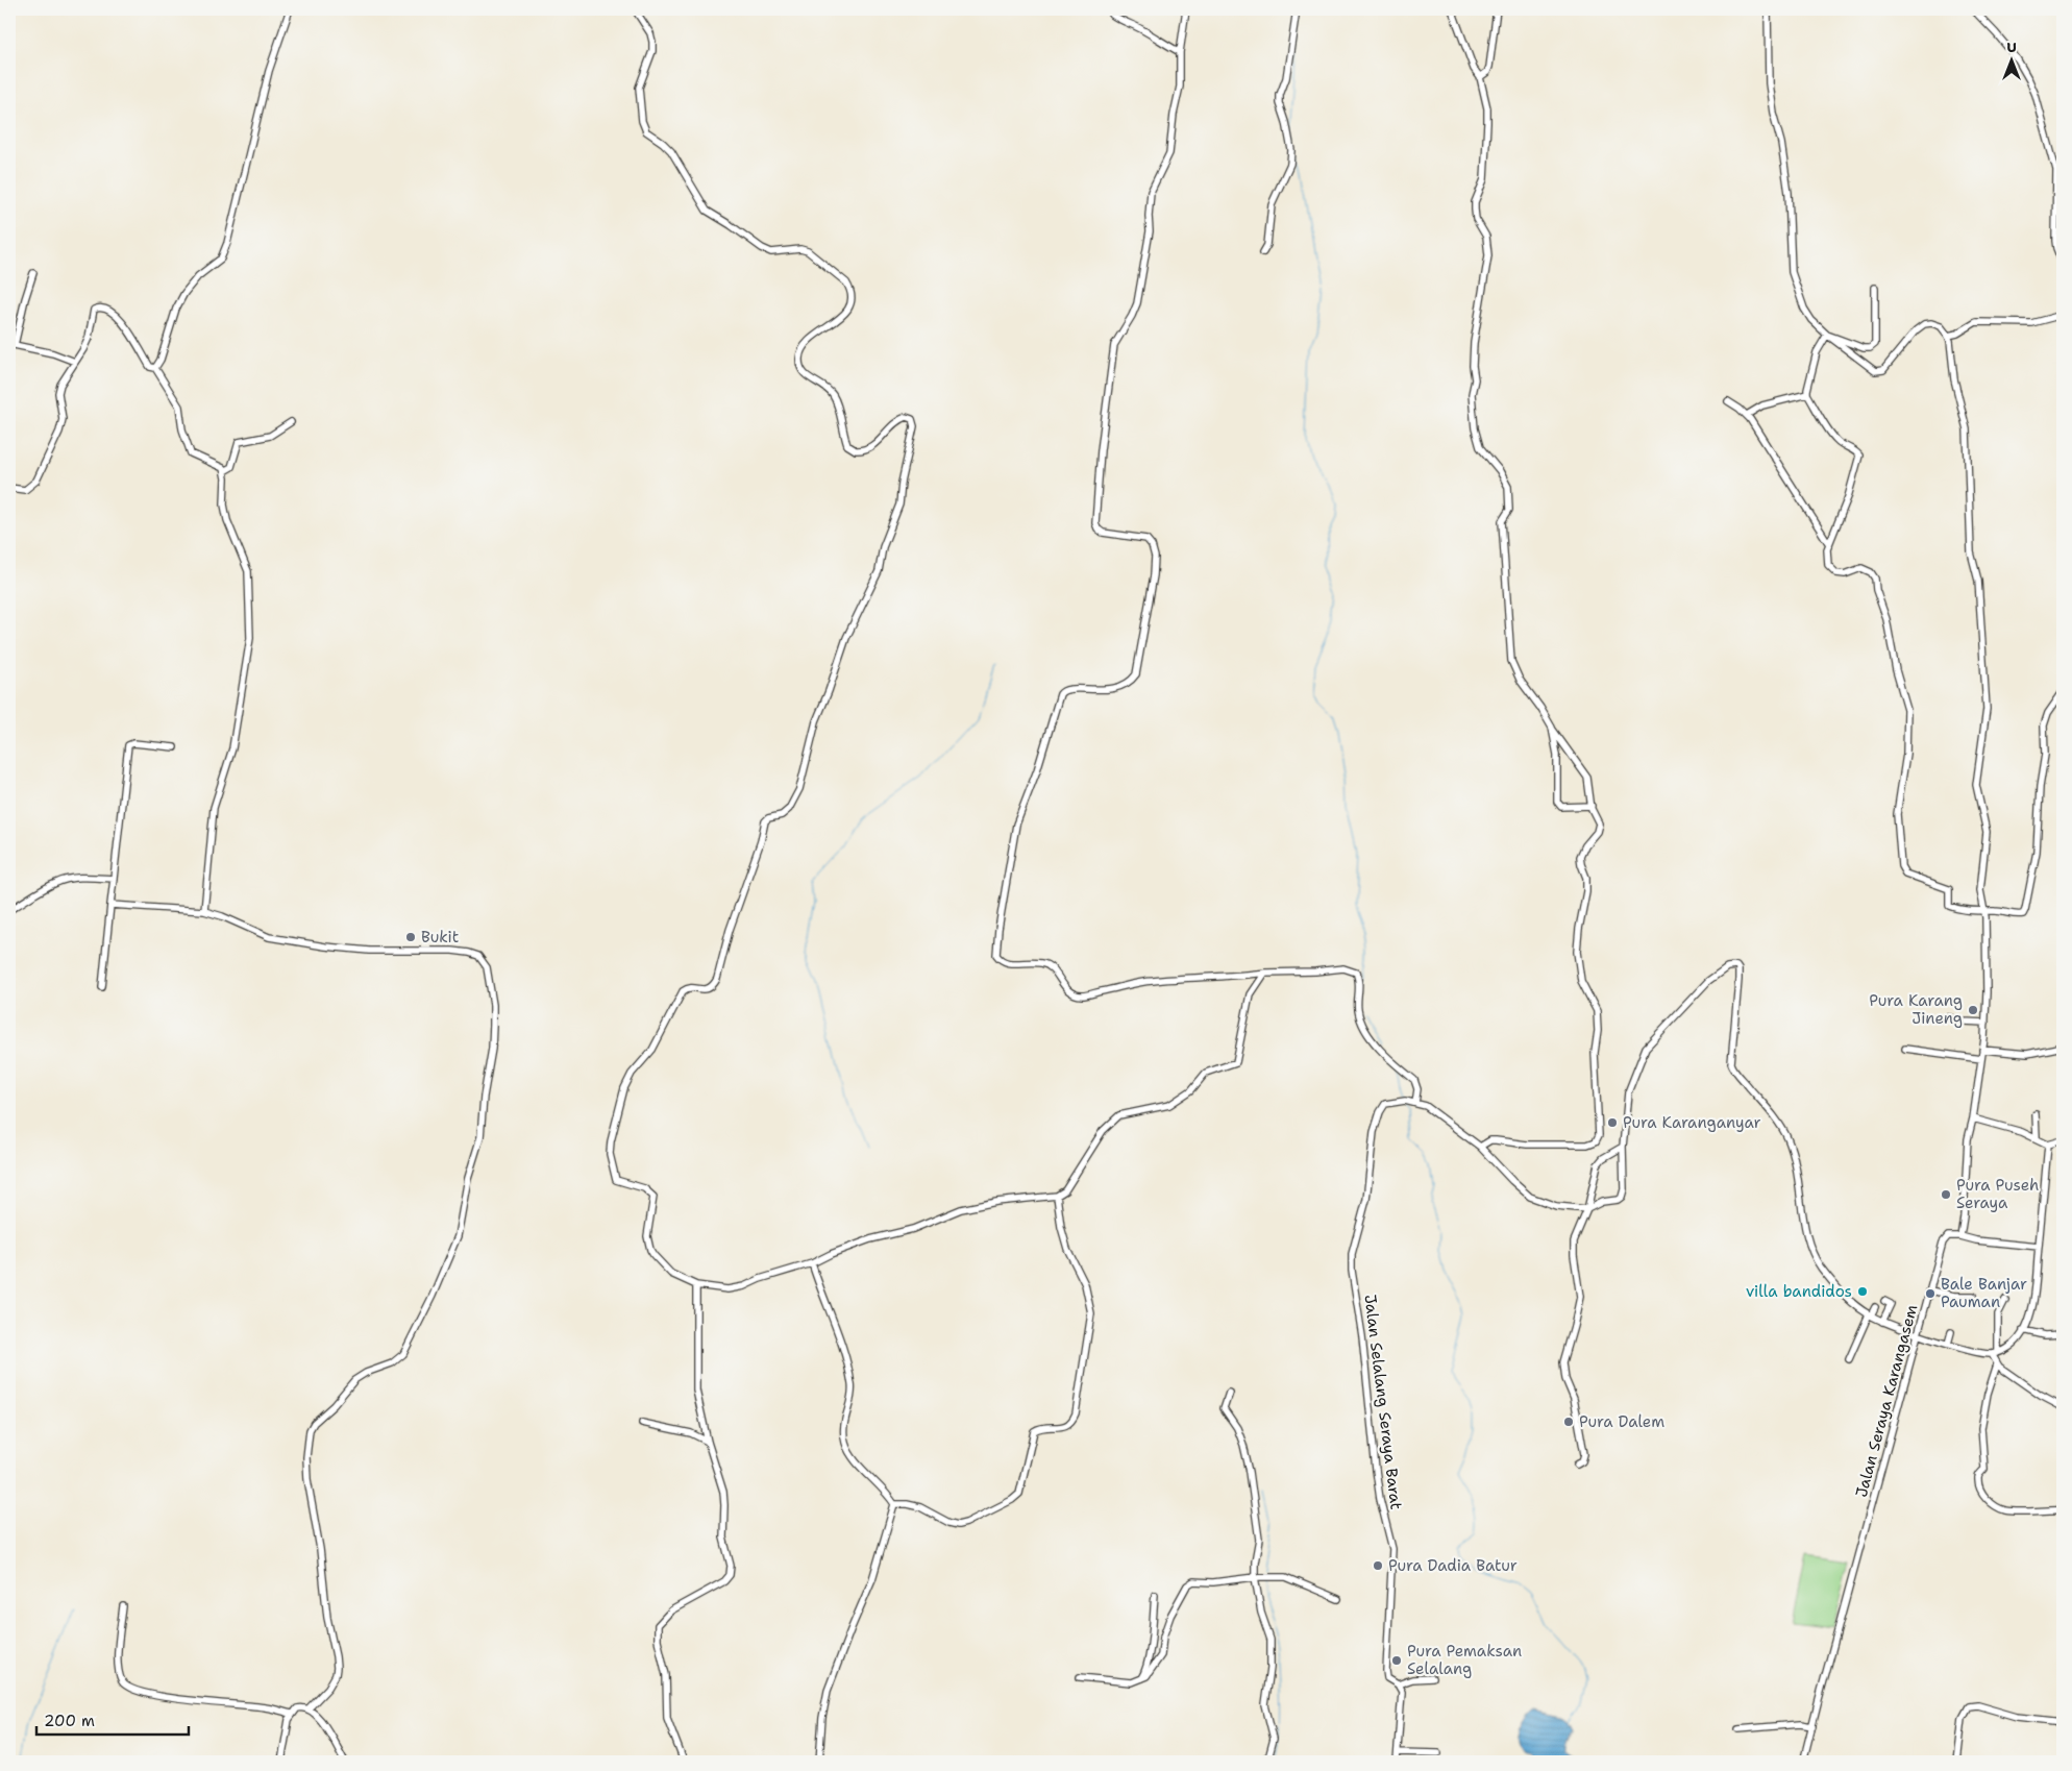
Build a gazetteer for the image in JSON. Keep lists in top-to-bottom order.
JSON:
{
  "streets": {
    "street": ["Jalan Seraya Karangasem", "Jalan Selalang Seraya Barat"]
  },
  "places": [
    "Bukit",
    "Pura Karang Jineng",
    "Pura Karanganyar",
    "Pura Puseh Seraya",
    "villa bandidos",
    "Bale Banjar Pauman",
    "Pura Dalem",
    "Pura Dadia Batur",
    "Pura Pemaksan Selalang"
  ],
  "scale_bar": "200 m",
  "north": "top"
}
